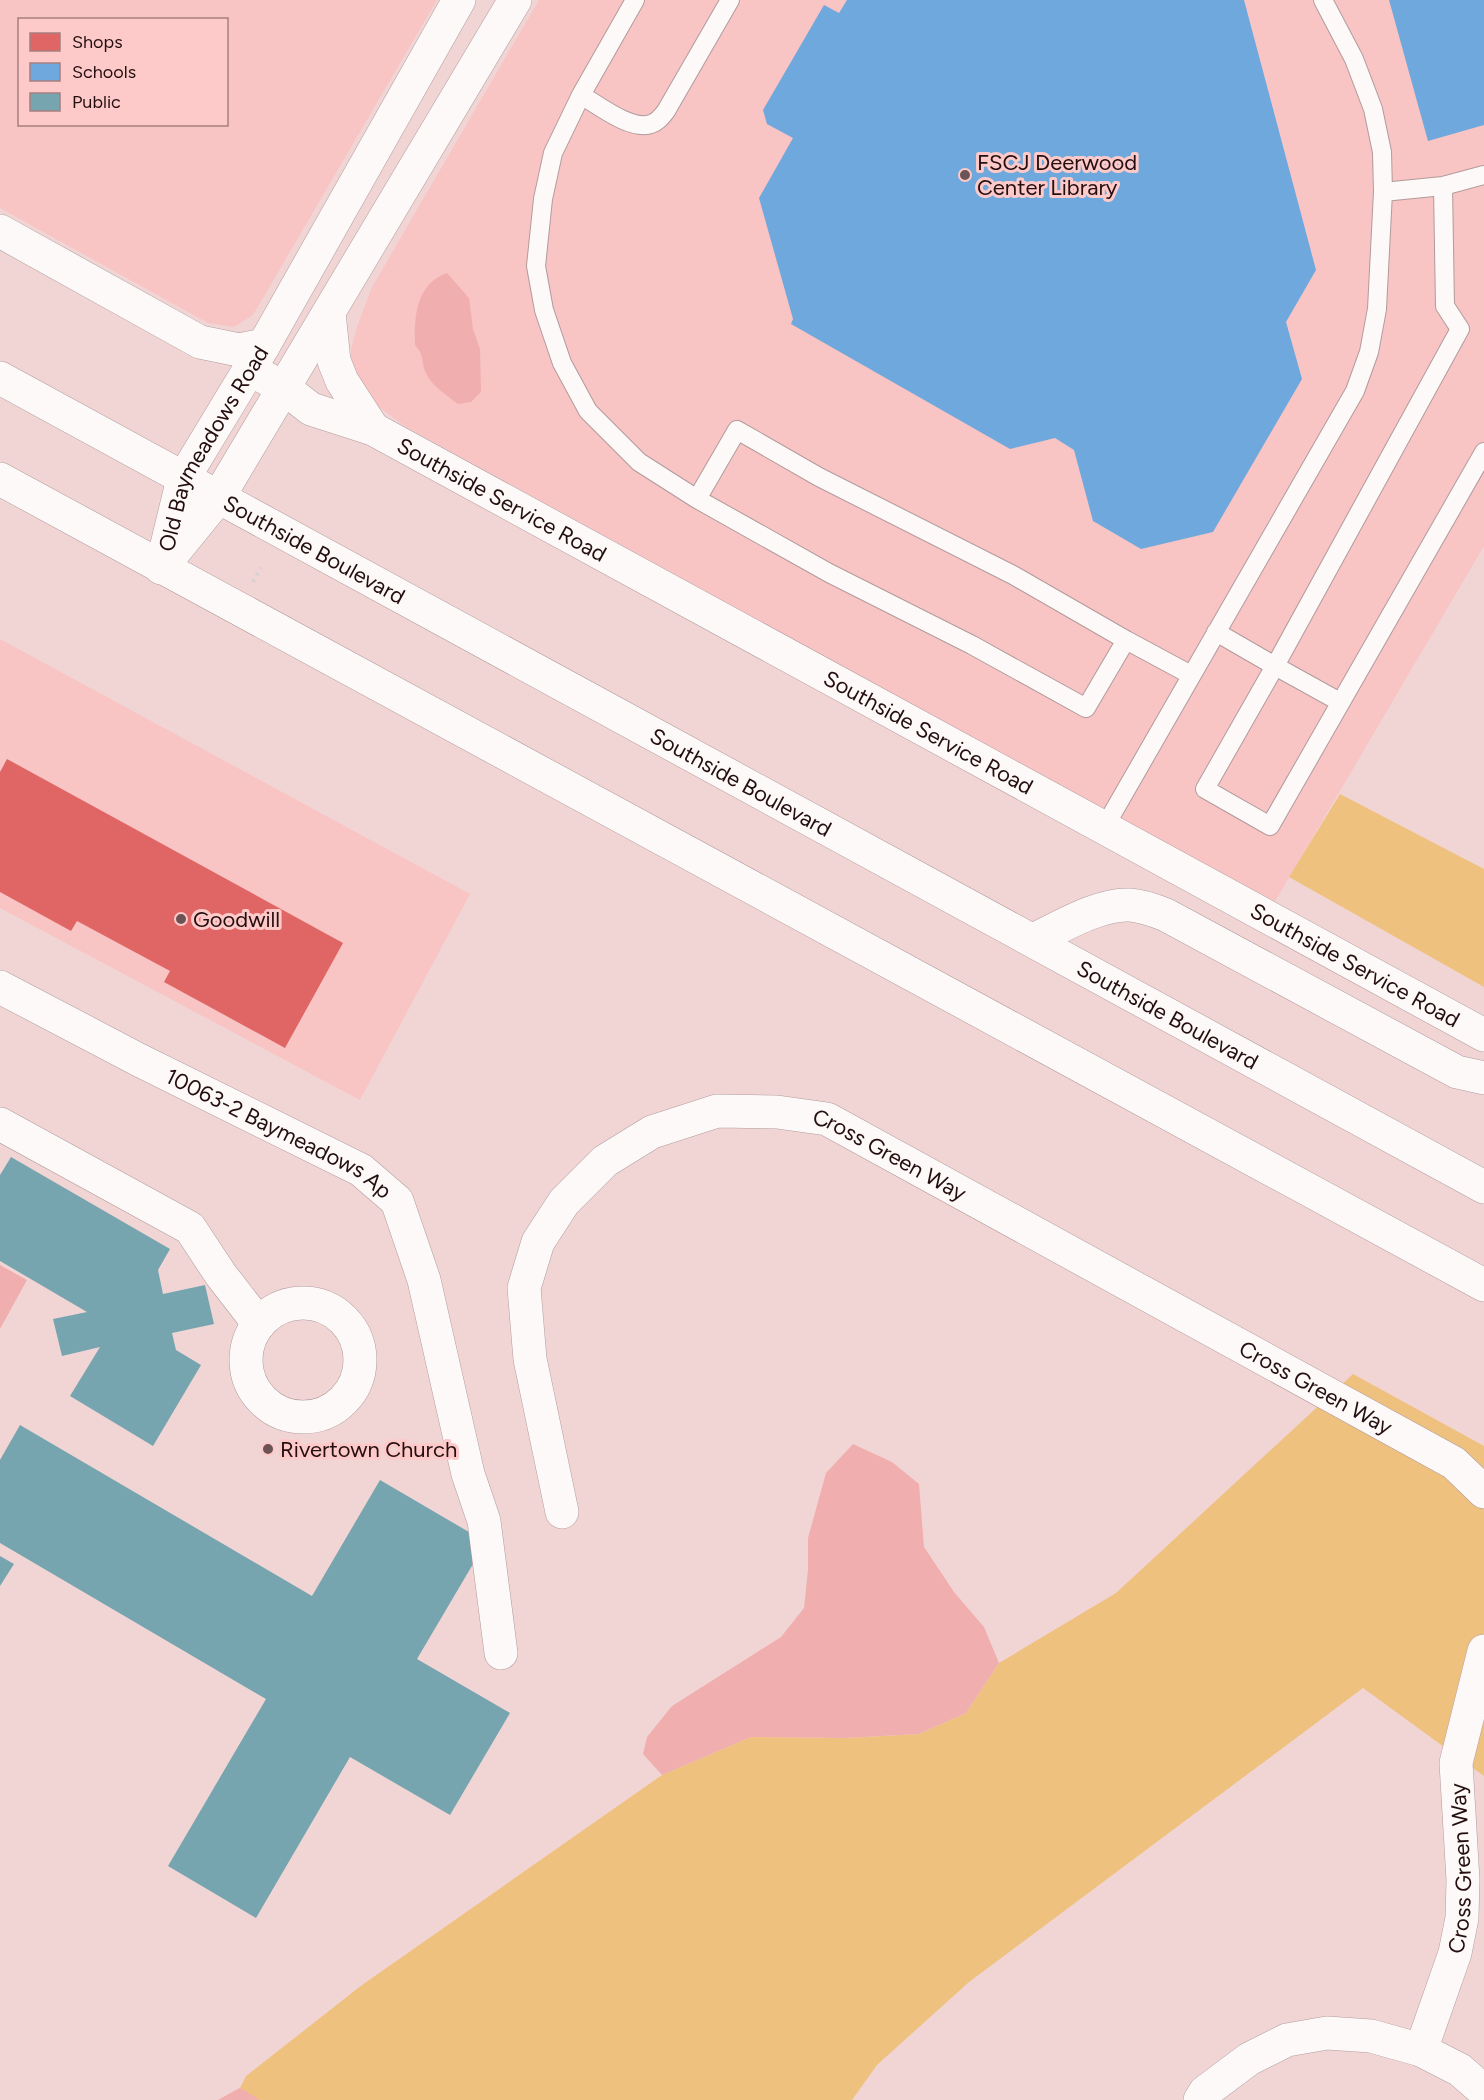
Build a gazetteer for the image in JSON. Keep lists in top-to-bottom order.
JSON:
{
  "streets": {
    "main road": [
      "Old Baymeadows Road",
      "Southside Service Road",
      "Southside Boulevard",
      "10063-2 Baymeadows Ap",
      "Cross Green Way"
    ]
  },
  "crossings": [
    ["Old Baymeadows Road", "Southside Service Road"],
    ["Old Baymeadows Road", "Southside Boulevard"]
  ],
  "places": ["FSCJ Deerwood Center Library", "Goodwill", "Rivertown Church"],
  "legend": ["Shops", "Schools", "Public"]
}
